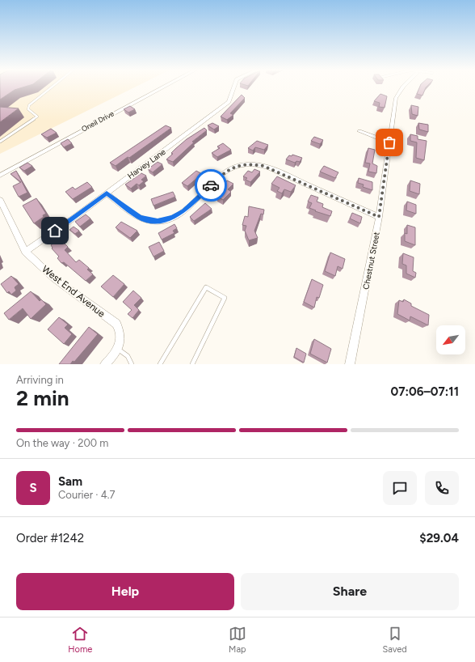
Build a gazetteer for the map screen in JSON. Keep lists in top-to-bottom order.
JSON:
{
  "streets": {
    "street": [
      "Oneil Drive",
      "Harvey Lane",
      "Chestnut Street",
      "West End Avenue"
    ]
  },
  "crossings": [
    ["Harvey Lane", "West End Avenue"]
  ],
  "north": "bottom left",
  "page": {
    "heading": ["2 min", "Arriving in", "07:06–07:11"],
    "panel": [
      "Sam",
      "Courier · 4.7",
      "Order #1242",
      "$29.04"
    ],
    "bar": "On the way · 200 m",
    "round": "S",
    "buttons": ["Help", "Share"],
    "tabs": ["Home", "Map", "Saved"]
  }
}
